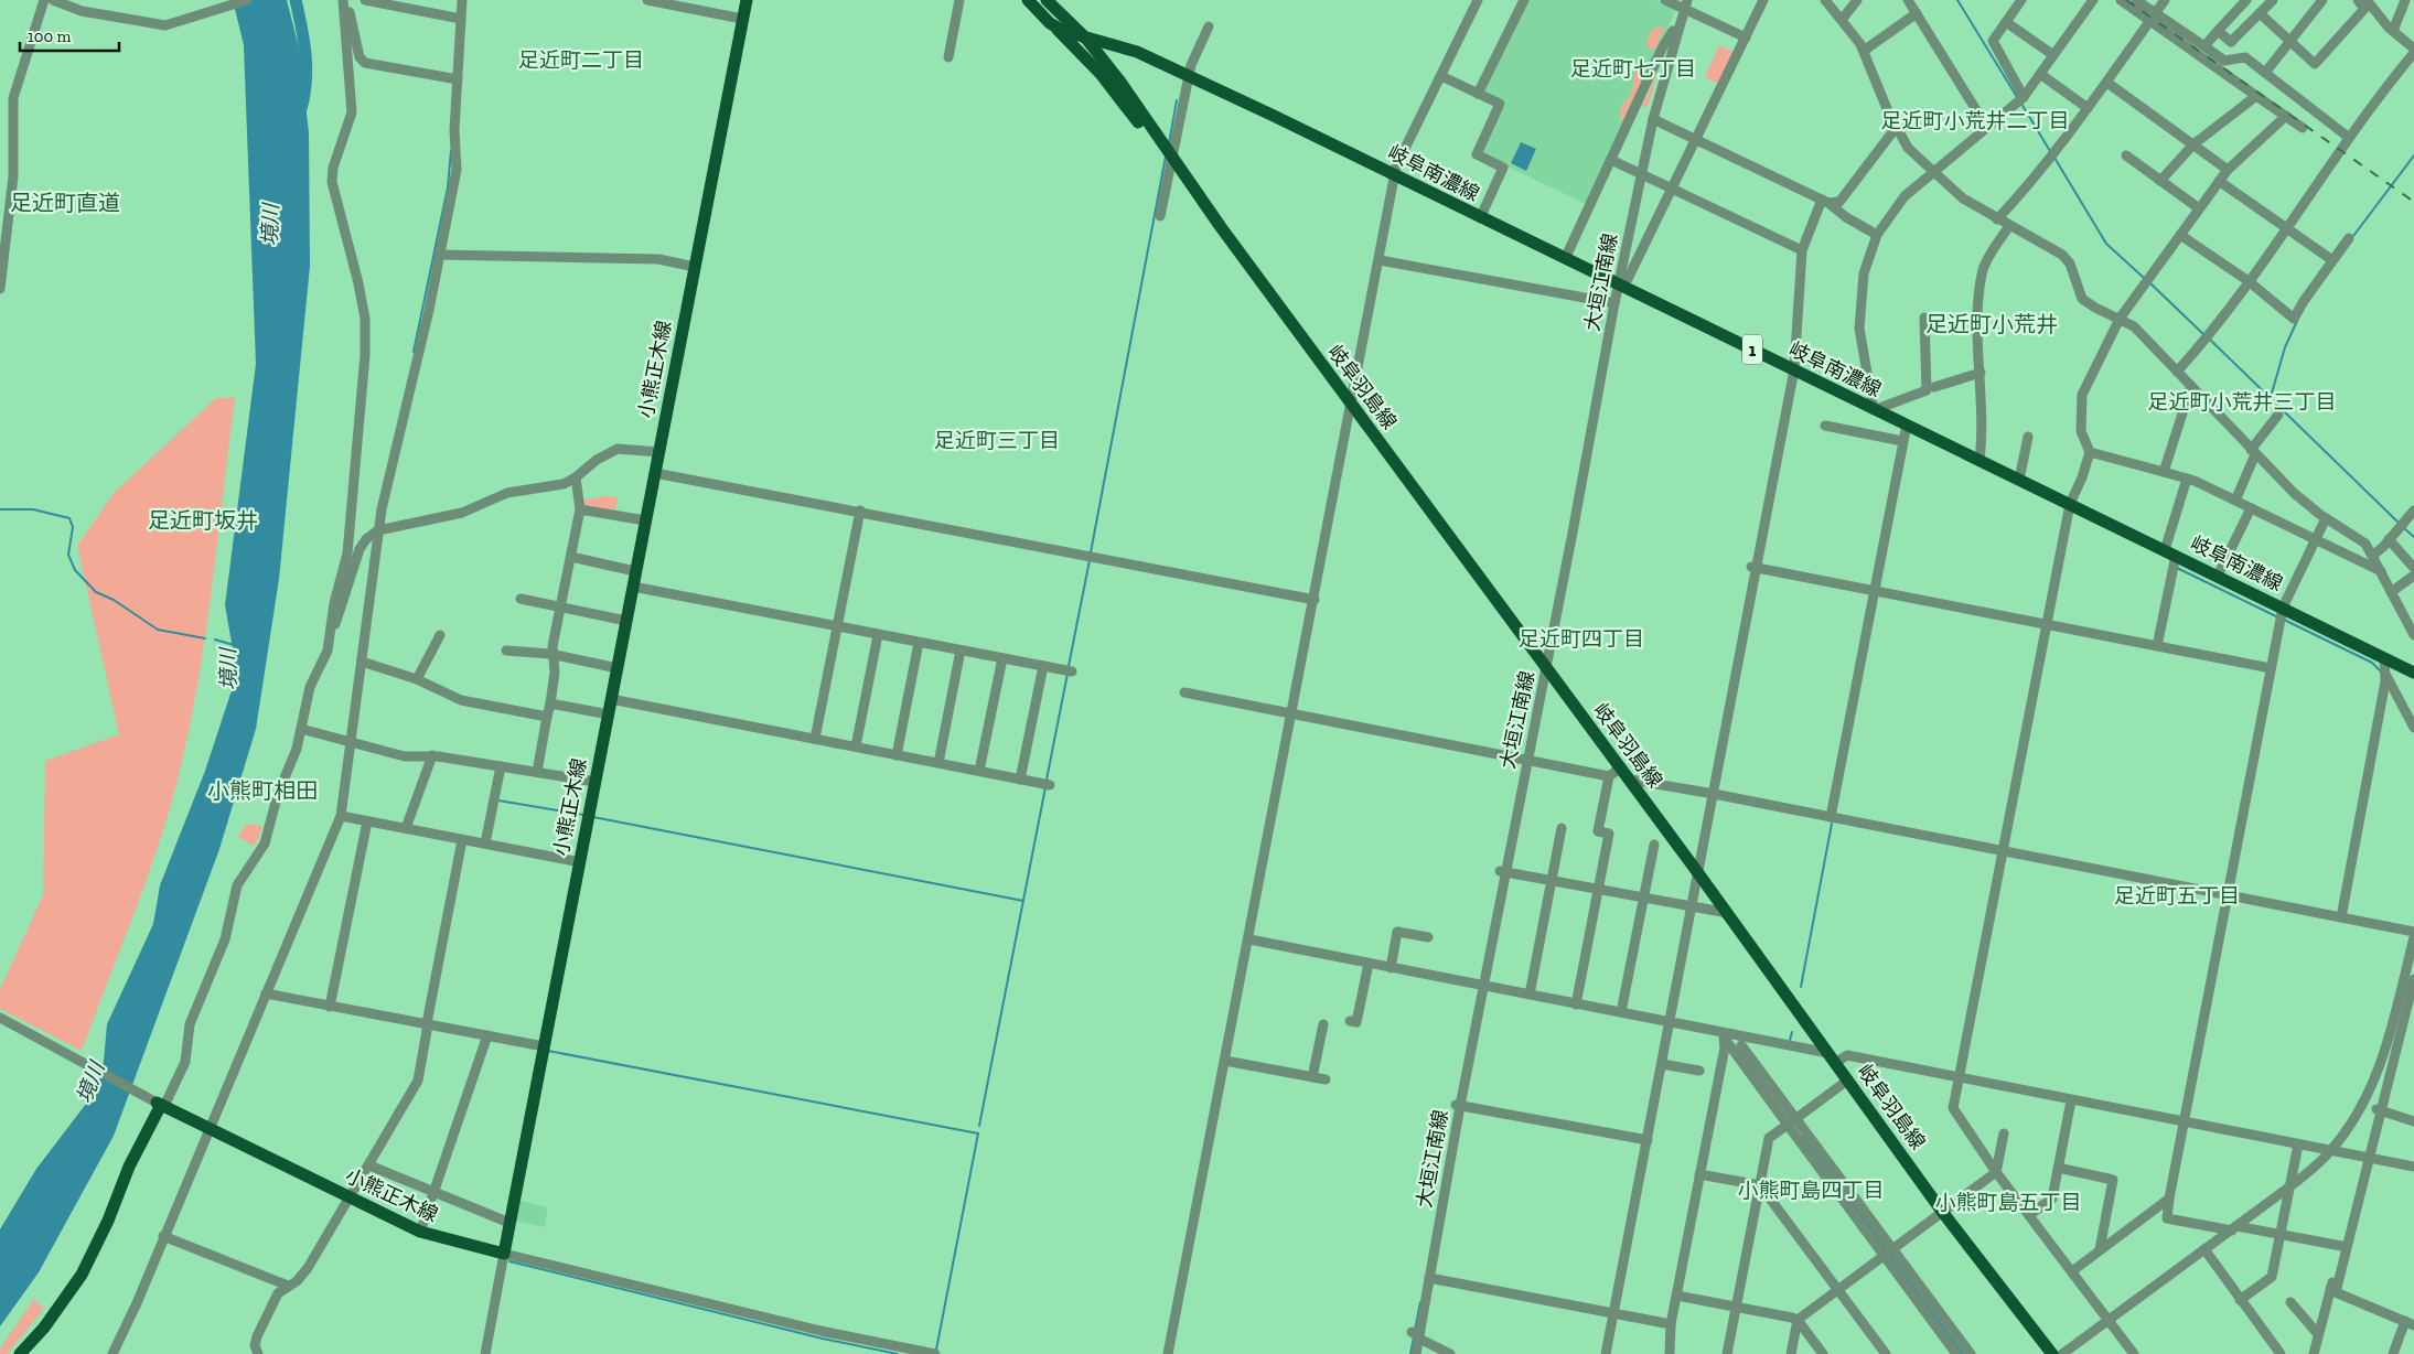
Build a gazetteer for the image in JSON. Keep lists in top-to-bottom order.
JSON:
{
  "streets": {
    "main road": [
      "岐阜南濃線",
      "1",
      "小熊正木線",
      "岐阜羽島線"
    ],
    "street": ["大垣江南線"]
  },
  "crossings": [
    ["岐阜南濃線", "大垣江南線"],
    ["岐阜南濃線", "岐阜羽島線"],
    ["大垣江南線", "岐阜羽島線"]
  ],
  "districts": [
    "足近町二丁目",
    "足近町七丁目",
    "足近町小荒井二丁目",
    "足近町直道",
    "足近町小荒井",
    "足近町小荒井三丁目",
    "足近町三丁目",
    "足近町坂井",
    "足近町四丁目",
    "小熊町相田",
    "足近町五丁目",
    "小熊町島四丁目",
    "小熊町島五丁目"
  ],
  "water": ["境川"],
  "scale_bar": "100 m"
}
